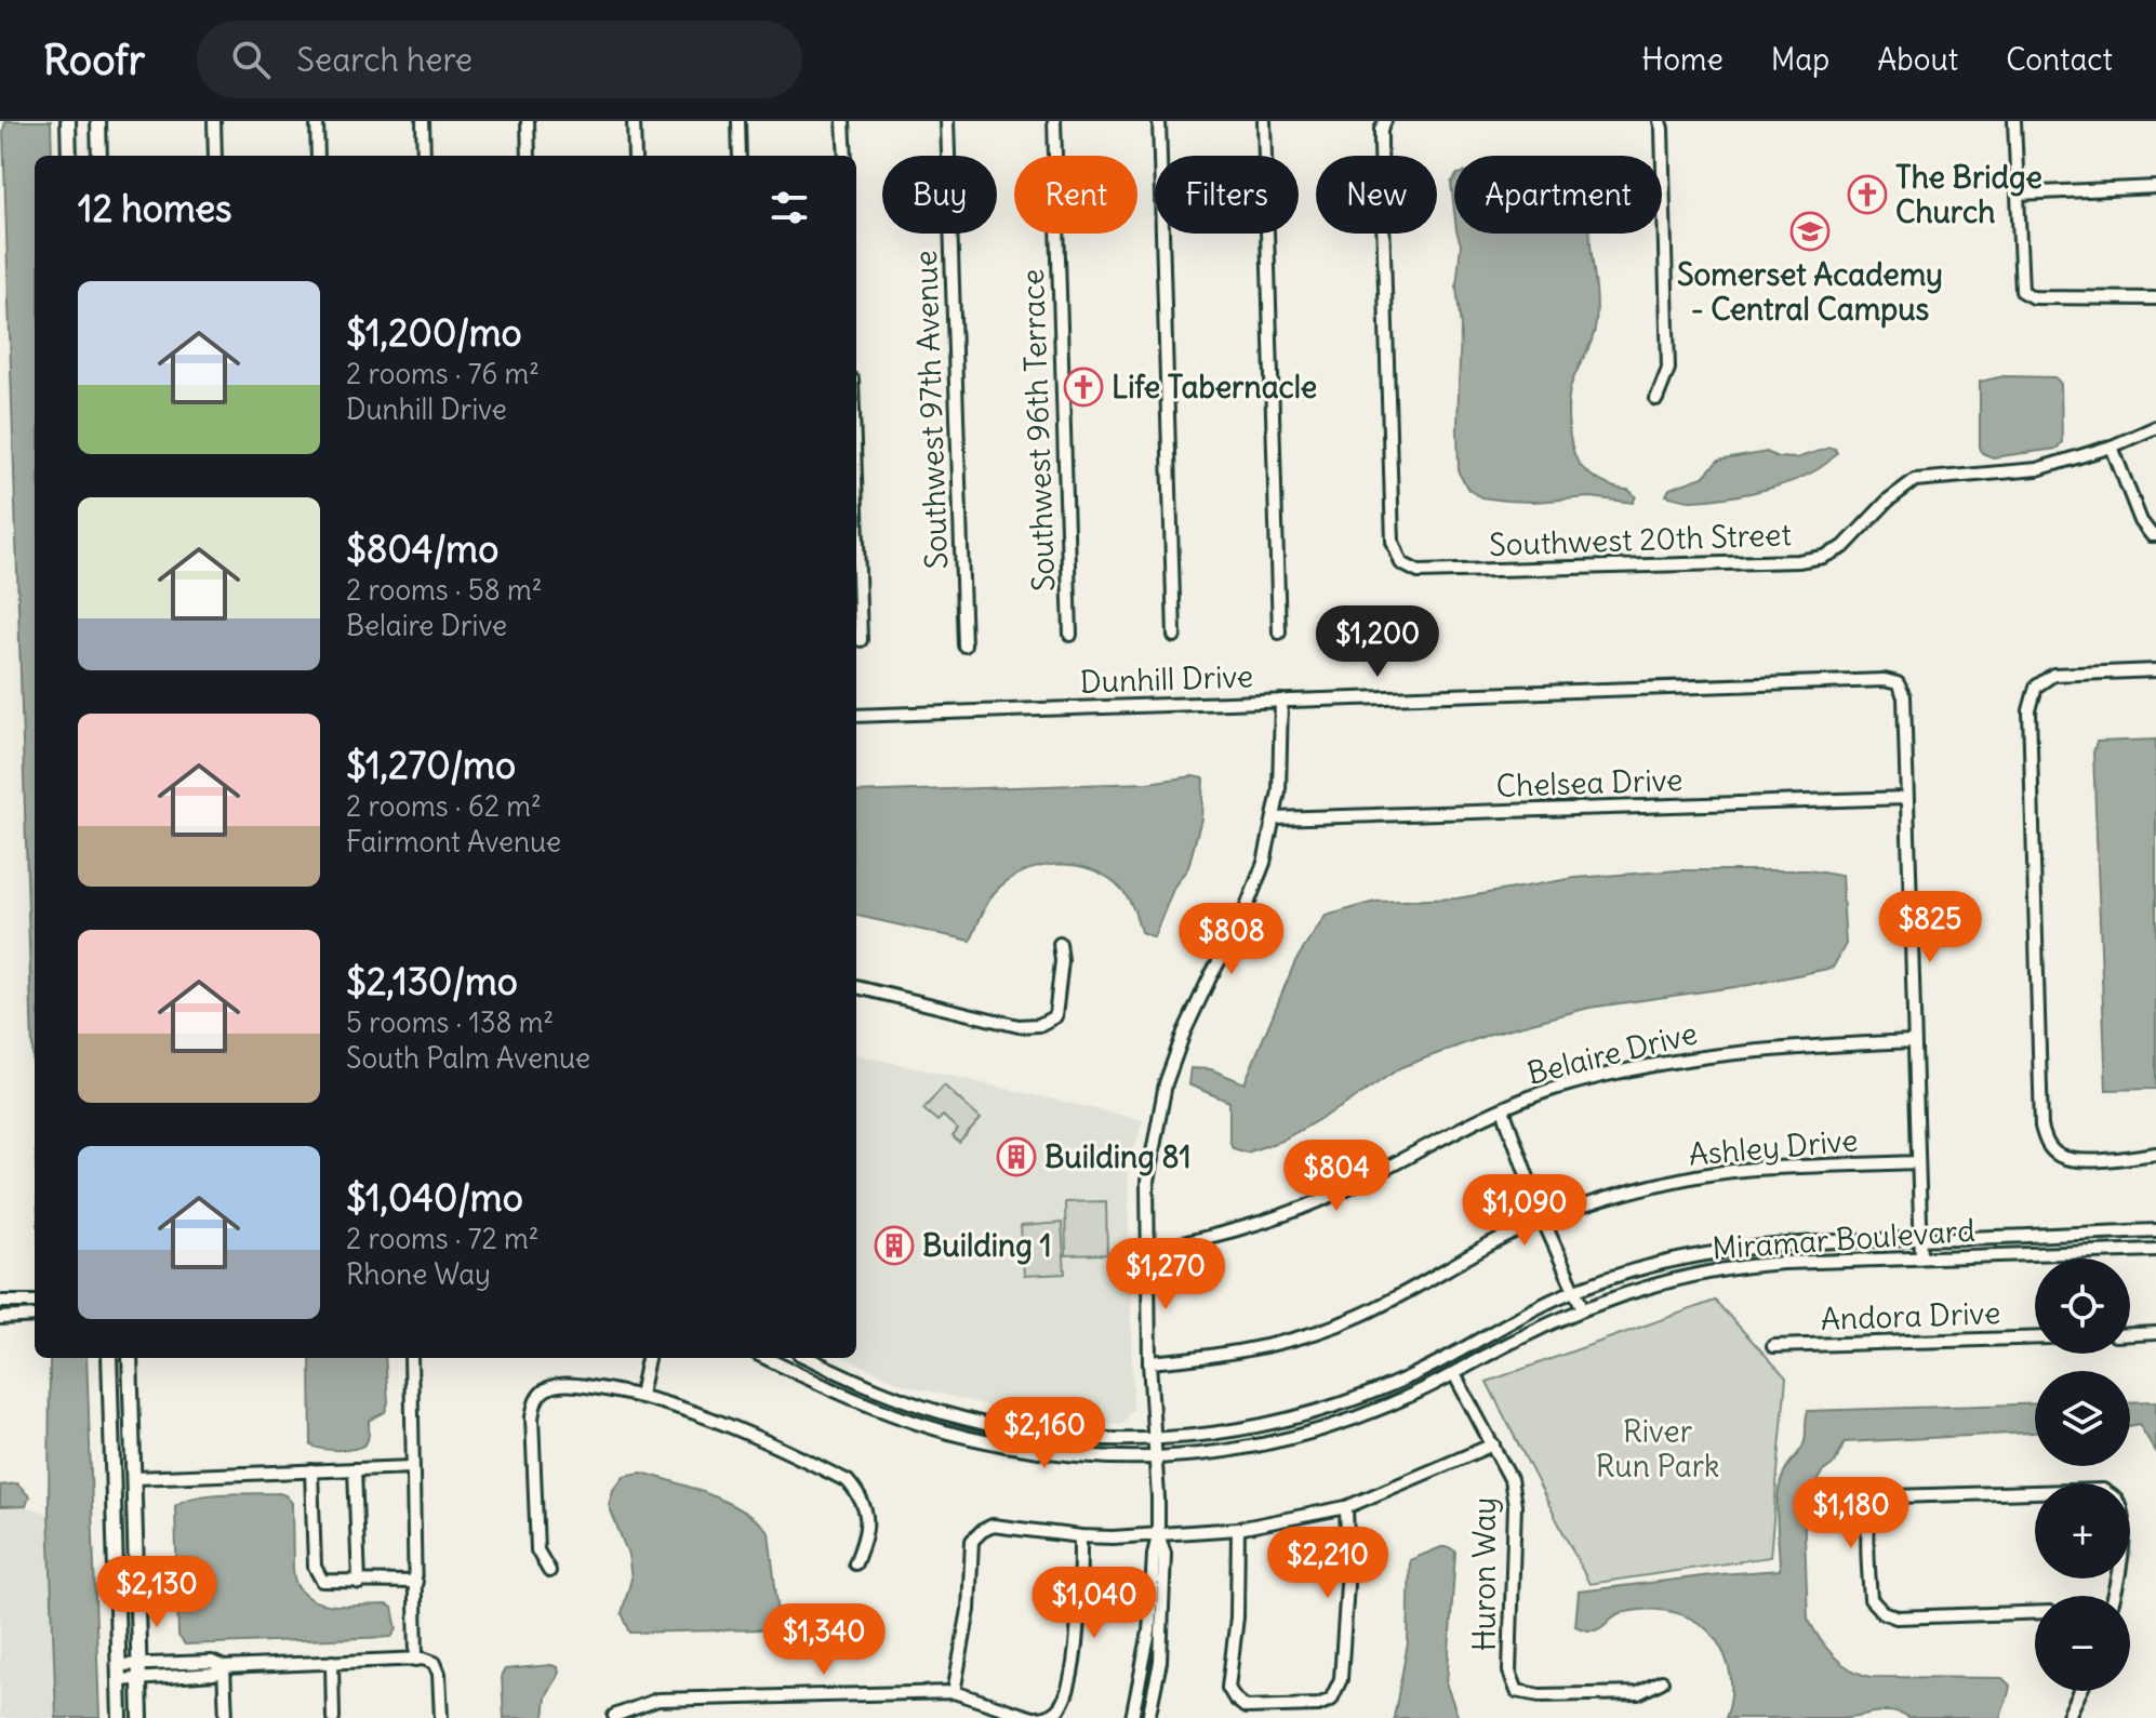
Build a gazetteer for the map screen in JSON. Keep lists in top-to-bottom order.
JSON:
{
  "streets": {
    "street": [
      "Southwest 97th Avenue",
      "Southwest 96th Terrace",
      "Southwest 20th Street",
      "Dunhill Drive",
      "Chelsea Drive",
      "Belaire Drive",
      "Ashley Drive",
      "Miramar Boulevard",
      "Andora Drive",
      "Huron Way"
    ]
  },
  "crossings": [
    ["Dunhill Drive", "Chelsea Drive"],
    ["Miramar Boulevard", "Huron Way"]
  ],
  "parks": ["River Run Park"],
  "places": {
    "church": ["The Bridge Church", "Life Tabernacle"],
    "school or university": ["Somerset Academy - Central Campus"],
    "building": ["Building 81", "Building 1"]
  },
  "page": {
    "header": "Roofr",
    "search": "Search here",
    "nav": [
      "Home",
      "Map",
      "About",
      "Contact"
    ],
    "chip": [
      "Buy",
      "Rent",
      "Filters",
      "New",
      "Apartment"
    ],
    "heading": "12 homes",
    "list": [
      {
        "name": "$1,200/mo",
        "note": "2 rooms · 76 m² · Dunhill Drive"
      },
      {
        "name": "$804/mo",
        "note": "2 rooms · 58 m² · Belaire Drive"
      },
      {
        "name": "$1,270/mo",
        "note": "2 rooms · 62 m² · Fairmont Avenue"
      },
      {
        "name": "$2,130/mo",
        "note": "5 rooms · 138 m² · South Palm Avenue"
      },
      {
        "name": "$1,040/mo",
        "note": "2 rooms · 72 m² · Rhone Way"
      }
    ],
    "price": [
      "$1,200",
      "$825",
      "$808",
      "$804",
      "$1,090",
      "$1,270",
      "$2,160",
      "$1,180",
      "$2,210",
      "$2,130",
      "$1,040",
      "$1,340"
    ],
    "map_buttons": ["+", "−"]
  }
}
